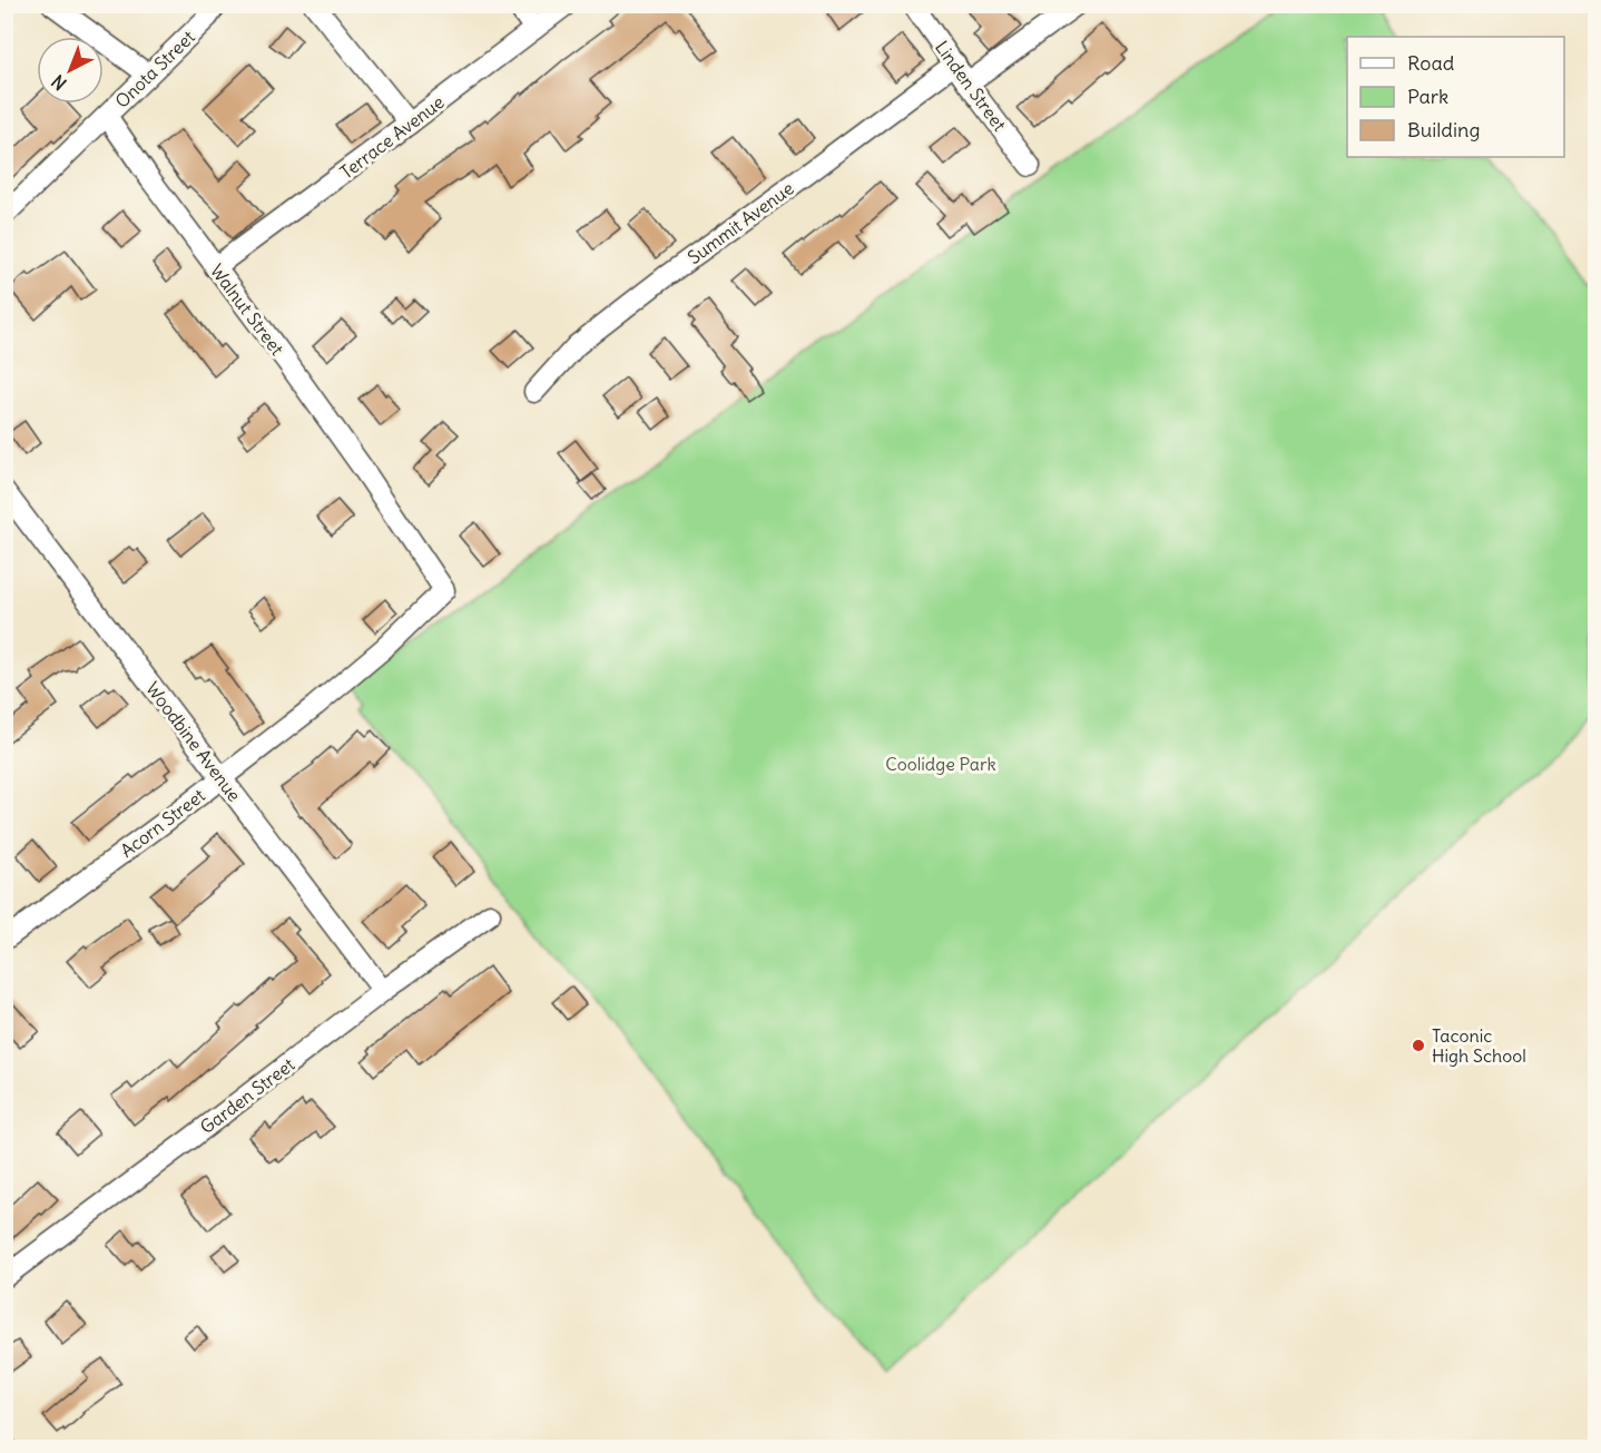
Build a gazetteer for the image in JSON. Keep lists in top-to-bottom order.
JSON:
{
  "streets": {
    "street": [
      "Onota Street",
      "Linden Street",
      "Terrace Avenue",
      "Summit Avenue",
      "Walnut Street",
      "Woodbine Avenue",
      "Acorn Street",
      "Garden Street"
    ]
  },
  "crossings": [
    ["Onota Street", "Walnut Street"],
    ["Linden Street", "Summit Avenue"],
    ["Terrace Avenue", "Walnut Street"],
    ["Walnut Street", "Acorn Street"],
    ["Woodbine Avenue", "Acorn Street"],
    ["Woodbine Avenue", "Garden Street"]
  ],
  "parks": ["Coolidge Park"],
  "places": ["Taconic High School"],
  "legend": ["Road", "Park", "Building"],
  "north": "bottom left"
}
